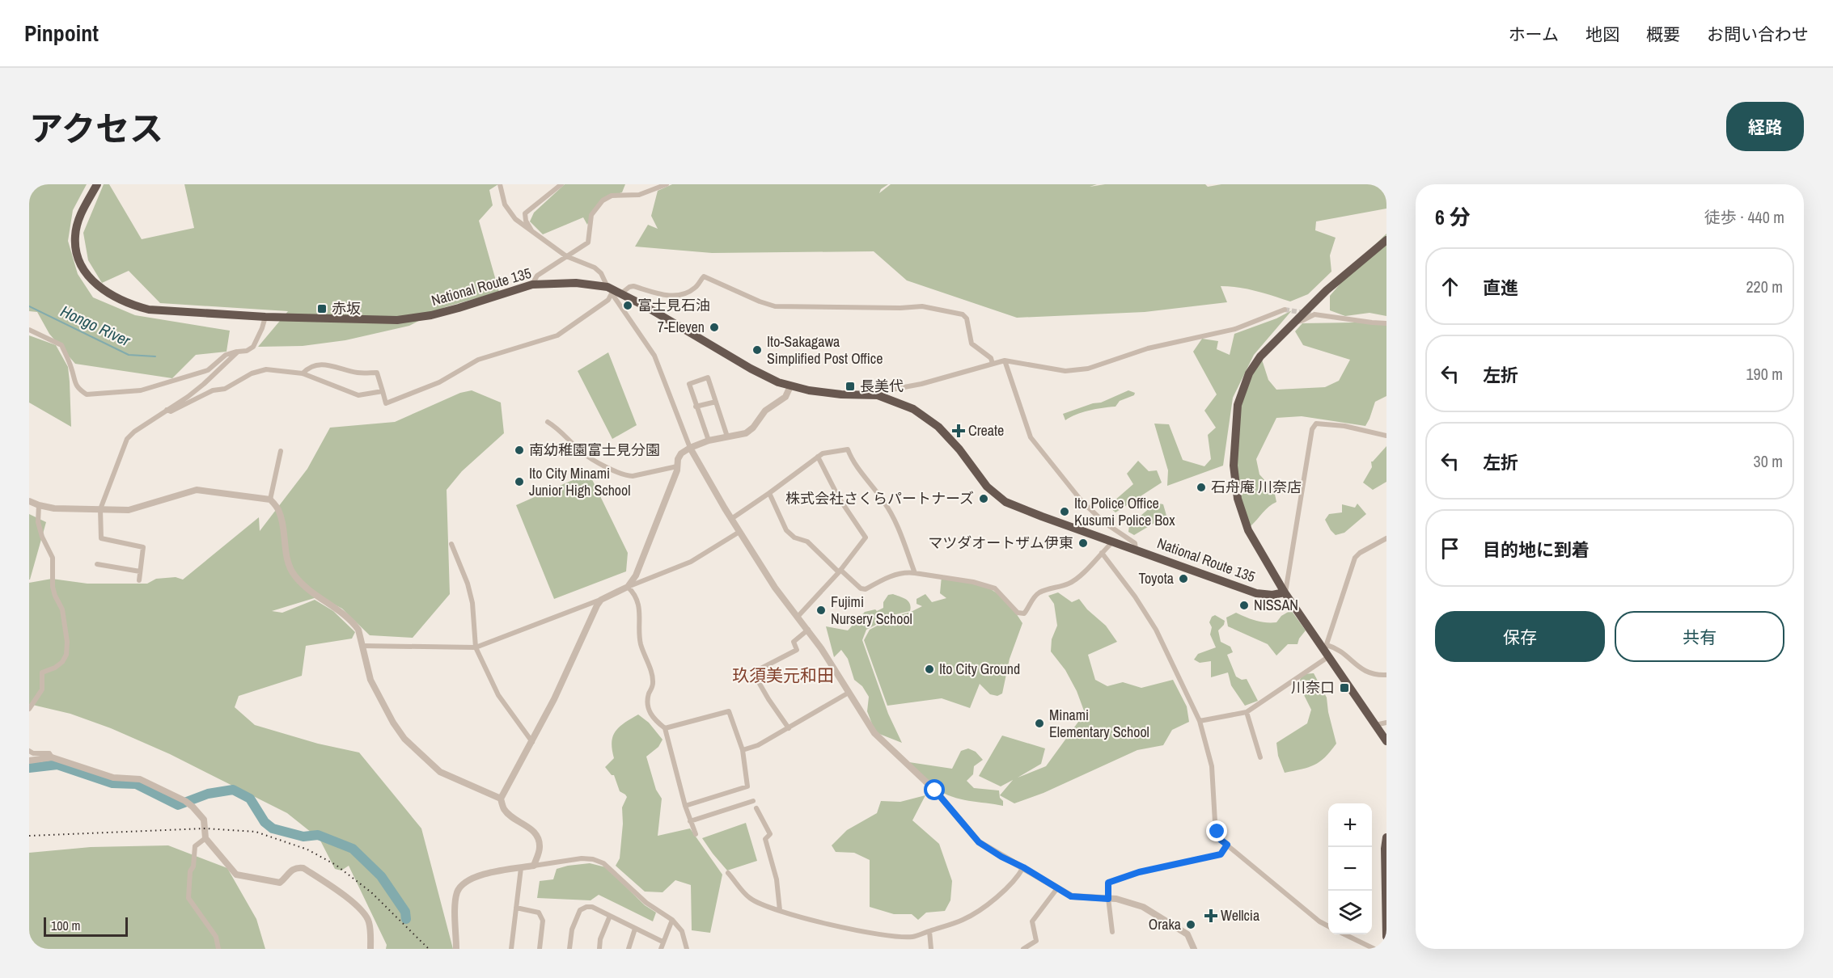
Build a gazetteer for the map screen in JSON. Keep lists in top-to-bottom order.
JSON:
{
  "streets": {
    "highway": ["National Route 135"]
  },
  "districts": ["玖須美元和田"],
  "water": ["Hongo River"],
  "places": {
    "other": [
      "富士見石油",
      "7-Eleven",
      "Ito-Sakagawa Simplified Post Office",
      "南幼稚園富士見分園",
      "Ito City Minami Junior High School",
      "石舟庵 川奈店",
      "株式会社さくらパートナーズ",
      "Ito Police Office Kusumi Police Box",
      "マツダオートザム伊東",
      "Toyota",
      "NISSAN",
      "Fujimi Nursery School",
      "Ito City Ground",
      "Minami Elementary School",
      "Oraka"
    ],
    "transit": ["赤坂", "長美代", "川奈口"],
    "health": ["Create", "Wellcia"]
  },
  "scale_bar": "100 m",
  "page": {
    "header": "Pinpoint",
    "nav": [
      "ホーム",
      "地図",
      "概要",
      "お問い合わせ"
    ],
    "title": "アクセス",
    "buttons": [
      "経路",
      ["保存", "共有"]
    ],
    "heading": ["6 分", "徒歩 · 440 m"],
    "list": [
      ["直進", "220 m"],
      ["左折", "190 m"],
      ["左折", "30 m"],
      "目的地に到着"
    ],
    "map_buttons": ["+", "−"],
    "scale": "100 m"
  }
}
